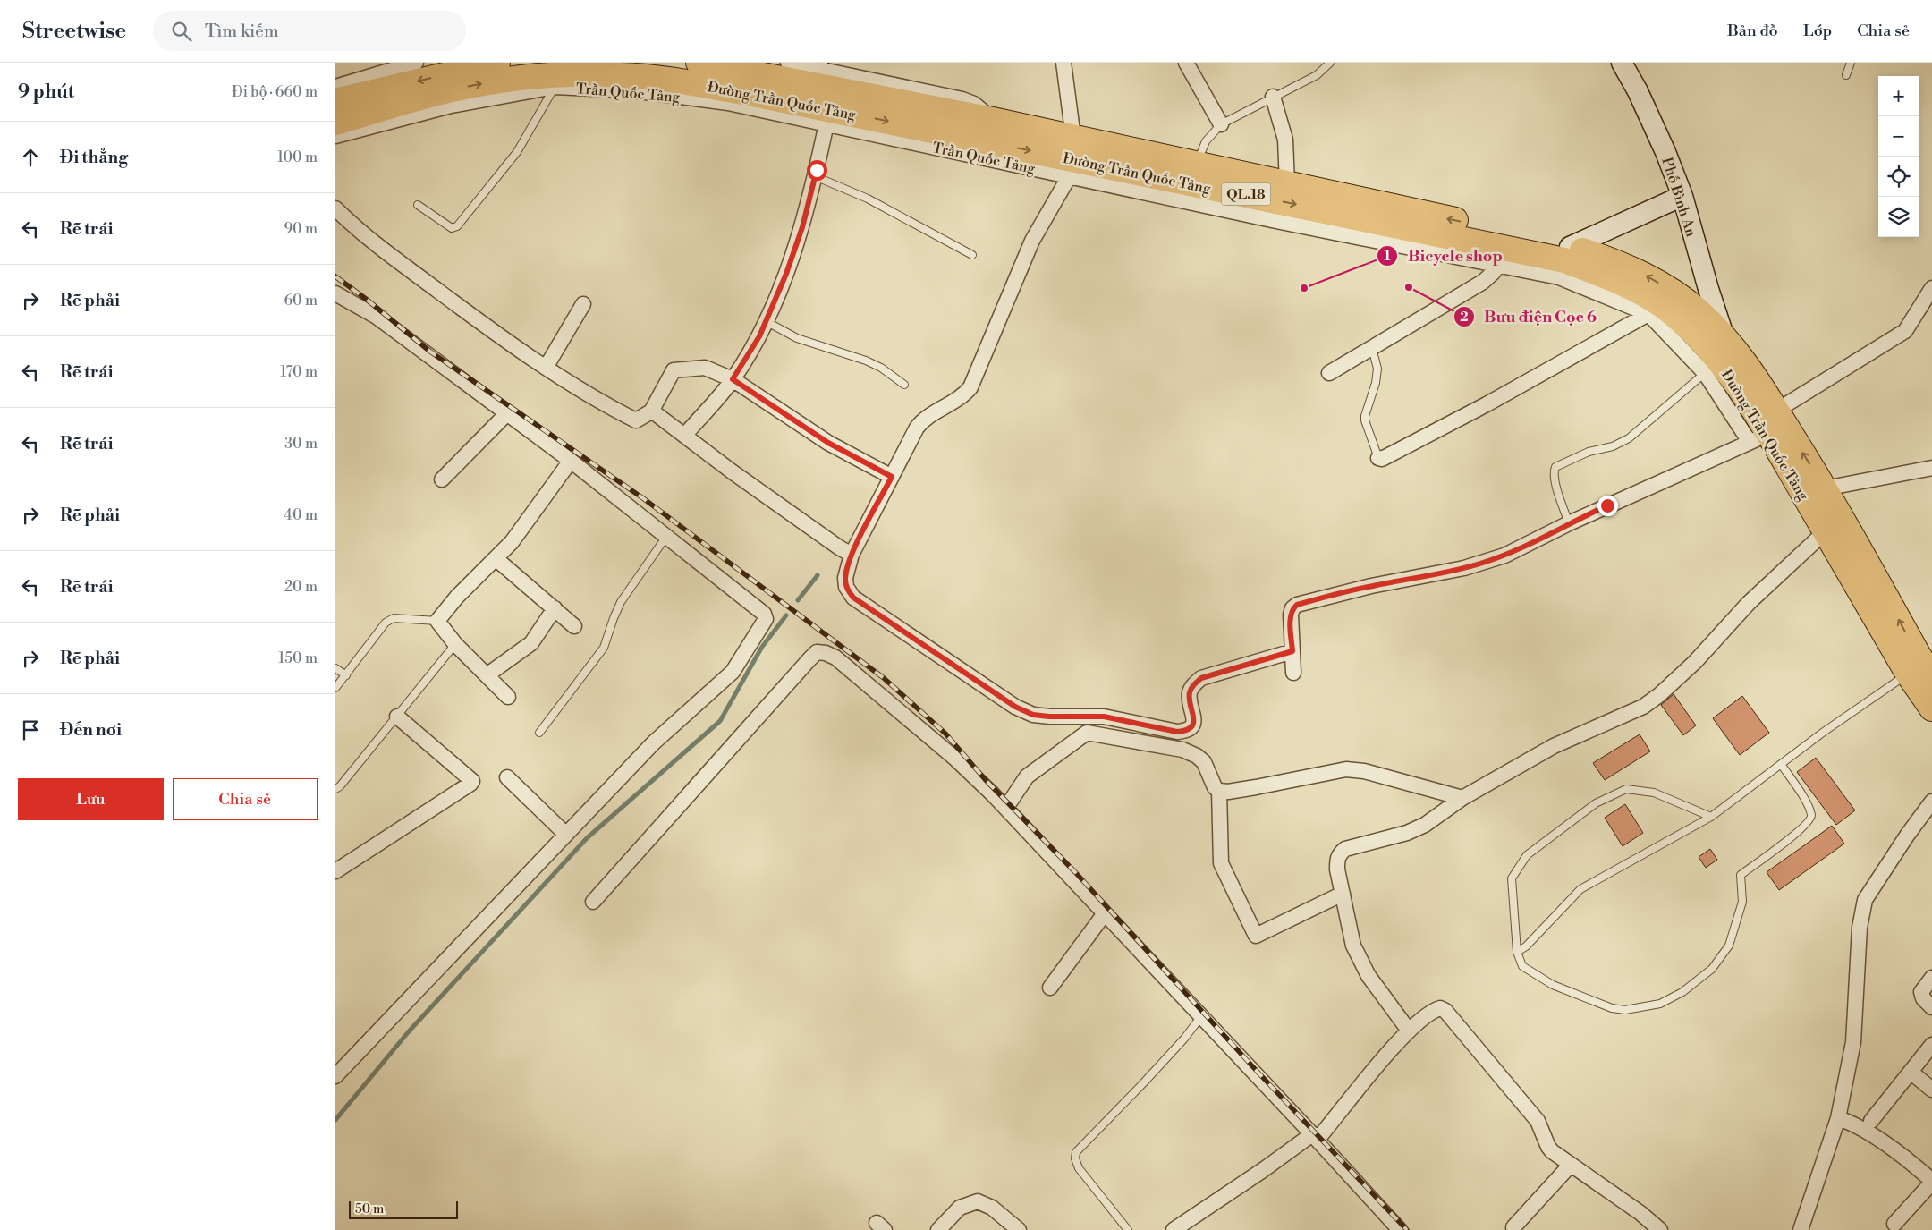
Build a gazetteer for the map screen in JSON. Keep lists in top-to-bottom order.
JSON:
{
  "streets": {
    "highway": ["Đường Trần Quốc Tảng", "QL.18"],
    "street": ["Trần Quốc Tảng", "Phố Bình An"]
  },
  "crossings": [
    ["Trần Quốc Tảng", "Đường Trần Quốc Tảng"],
    ["Đường Trần Quốc Tảng", "Phố Bình An"]
  ],
  "places": ["Bưu điện Cọc 6", "Bicycle shop"],
  "scale_bar": "50 m",
  "page": {
    "header": "Streetwise",
    "search": "Tìm kiếm",
    "nav": ["Bản đồ", "Lớp", "Chia sẻ"],
    "heading": ["9 phút", "Đi bộ · 660 m"],
    "map_buttons": ["+", "−"],
    "list": [
      ["Đi thẳng", "100 m"],
      ["Rẽ trái", "90 m"],
      ["Rẽ phải", "60 m"],
      ["Rẽ trái", "170 m"],
      ["Rẽ trái", "30 m"],
      ["Rẽ phải", "40 m"],
      ["Rẽ trái", "20 m"],
      ["Rẽ phải", "150 m"],
      "Đến nơi"
    ],
    "buttons": ["Lưu", "Chia sẻ"],
    "scale": "50 m"
  }
}
